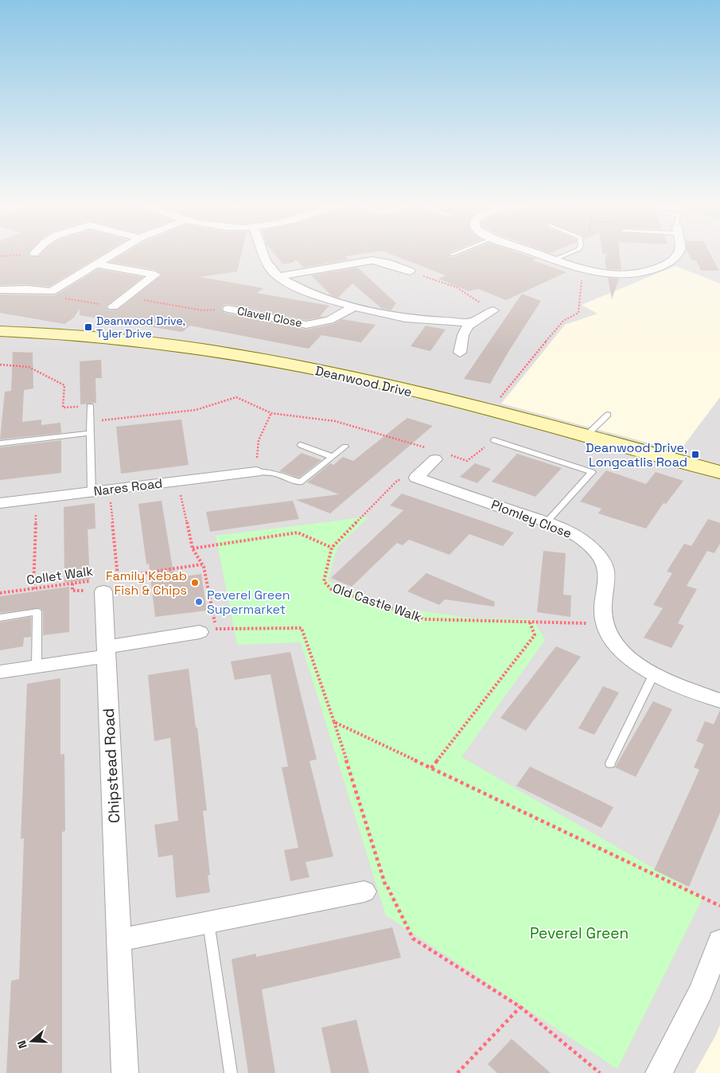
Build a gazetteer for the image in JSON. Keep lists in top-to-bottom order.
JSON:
{
  "streets": {
    "street": [
      "Clavell Close",
      "Deanwood Drive",
      "Nares Road",
      "Plomley Close",
      "Chipstead Road"
    ],
    "path": ["Collet Walk", "Old Castle Walk"]
  },
  "crossings": [
    ["Plomley Close", "Old Castle Walk"],
    ["Collet Walk", "Chipstead Road"]
  ],
  "parks": ["Peverel Green"],
  "places": {
    "transit": ["Deanwood Drive, Tyler Drive", "Deanwood Drive, Longcatlis Road"],
    "other": ["Family Kebab Fish & Chips", "Peverel Green Supermarket"]
  },
  "north": "left"
}
